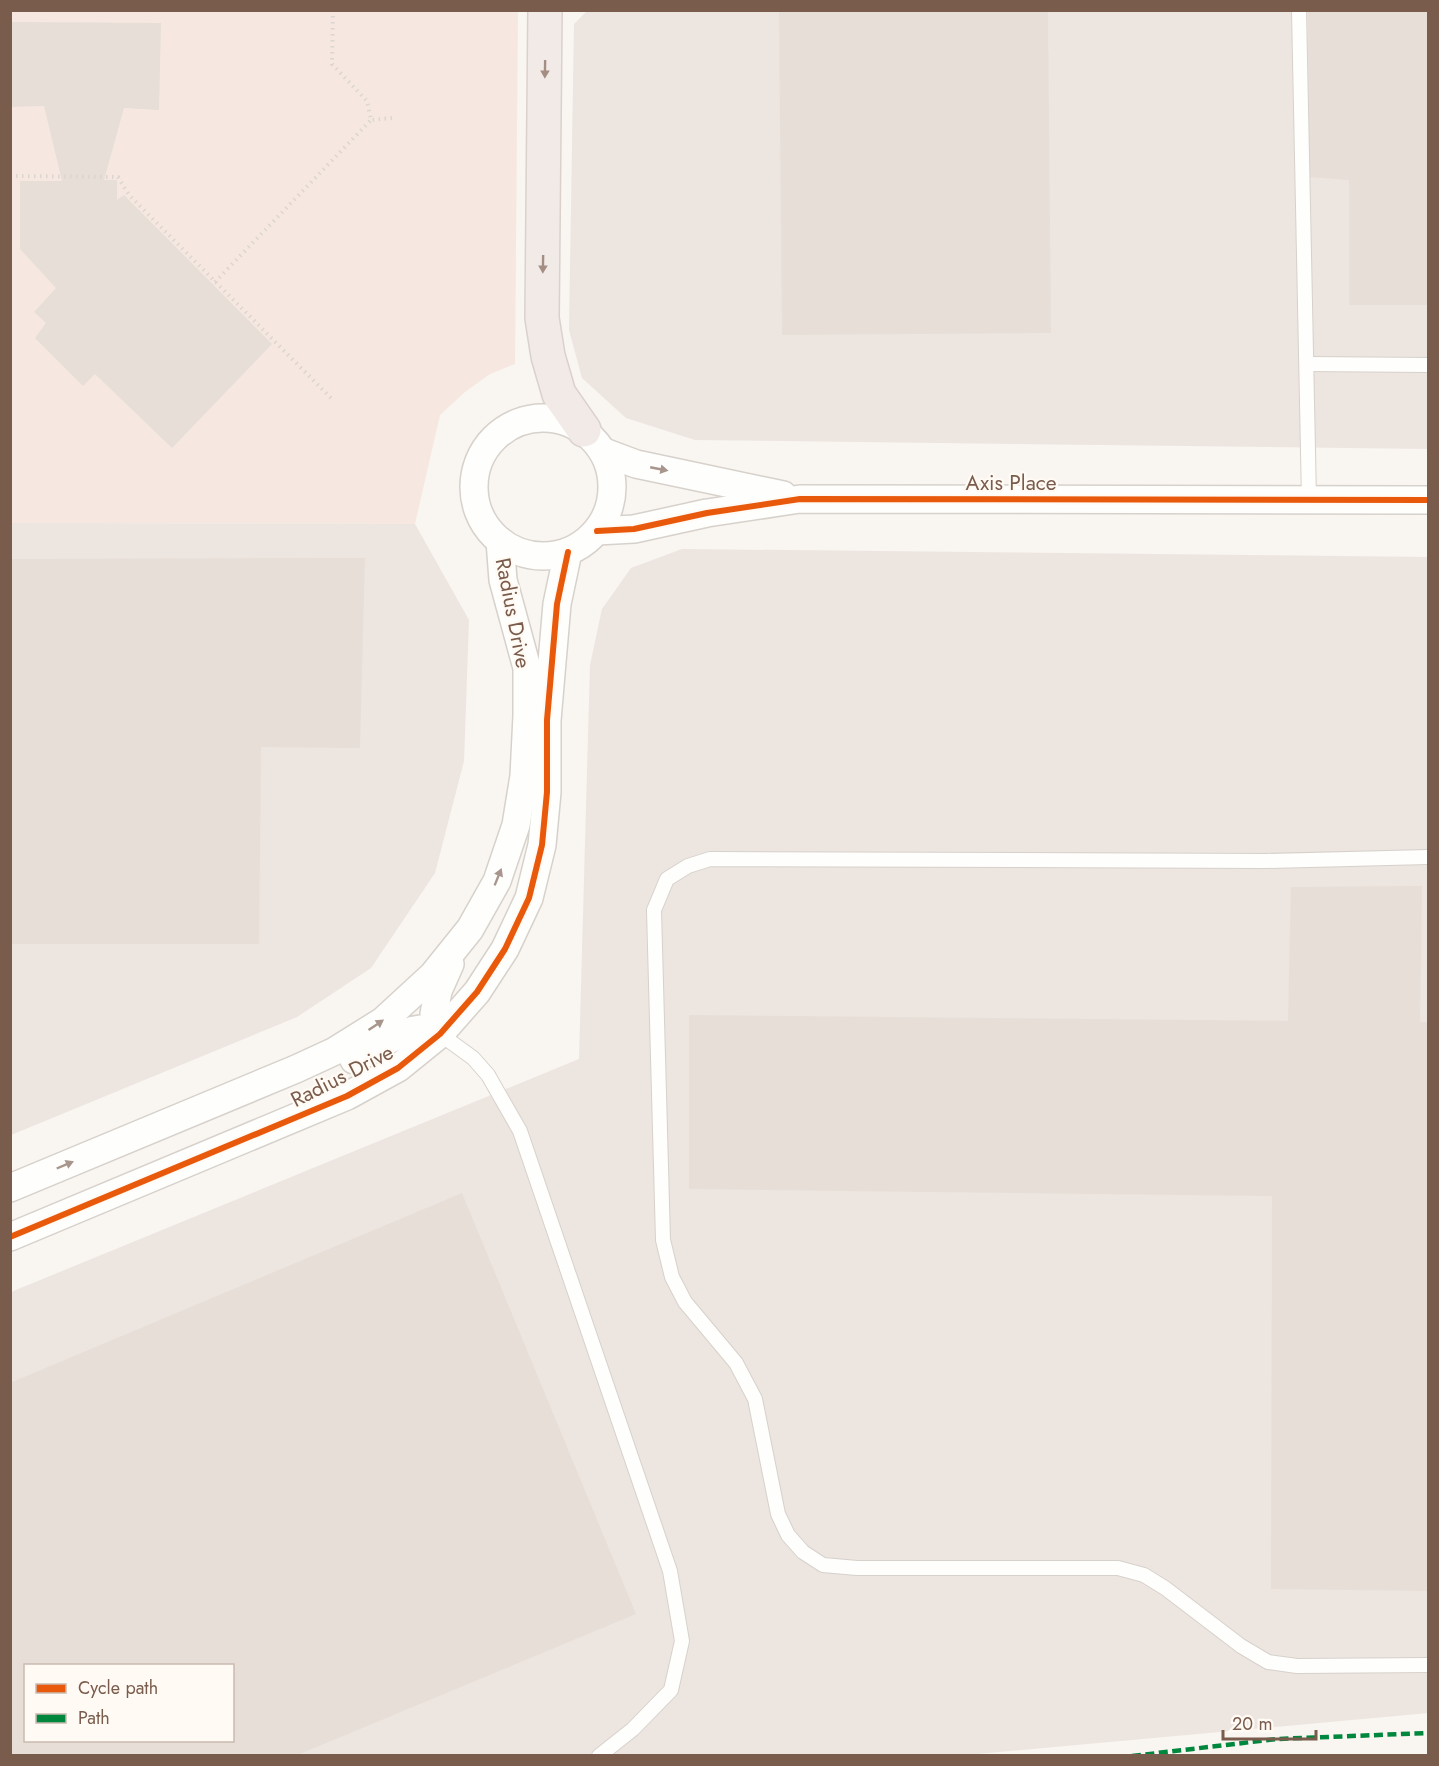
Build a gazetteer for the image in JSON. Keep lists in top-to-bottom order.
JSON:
{
  "streets": {
    "street": ["Axis Place", "Radius Drive"]
  },
  "crossings": [
    ["Axis Place", "Radius Drive"]
  ],
  "one_way": ["Radius Drive"],
  "legend": ["Cycle path", "Path"],
  "scale_bar": "20 m"
}
